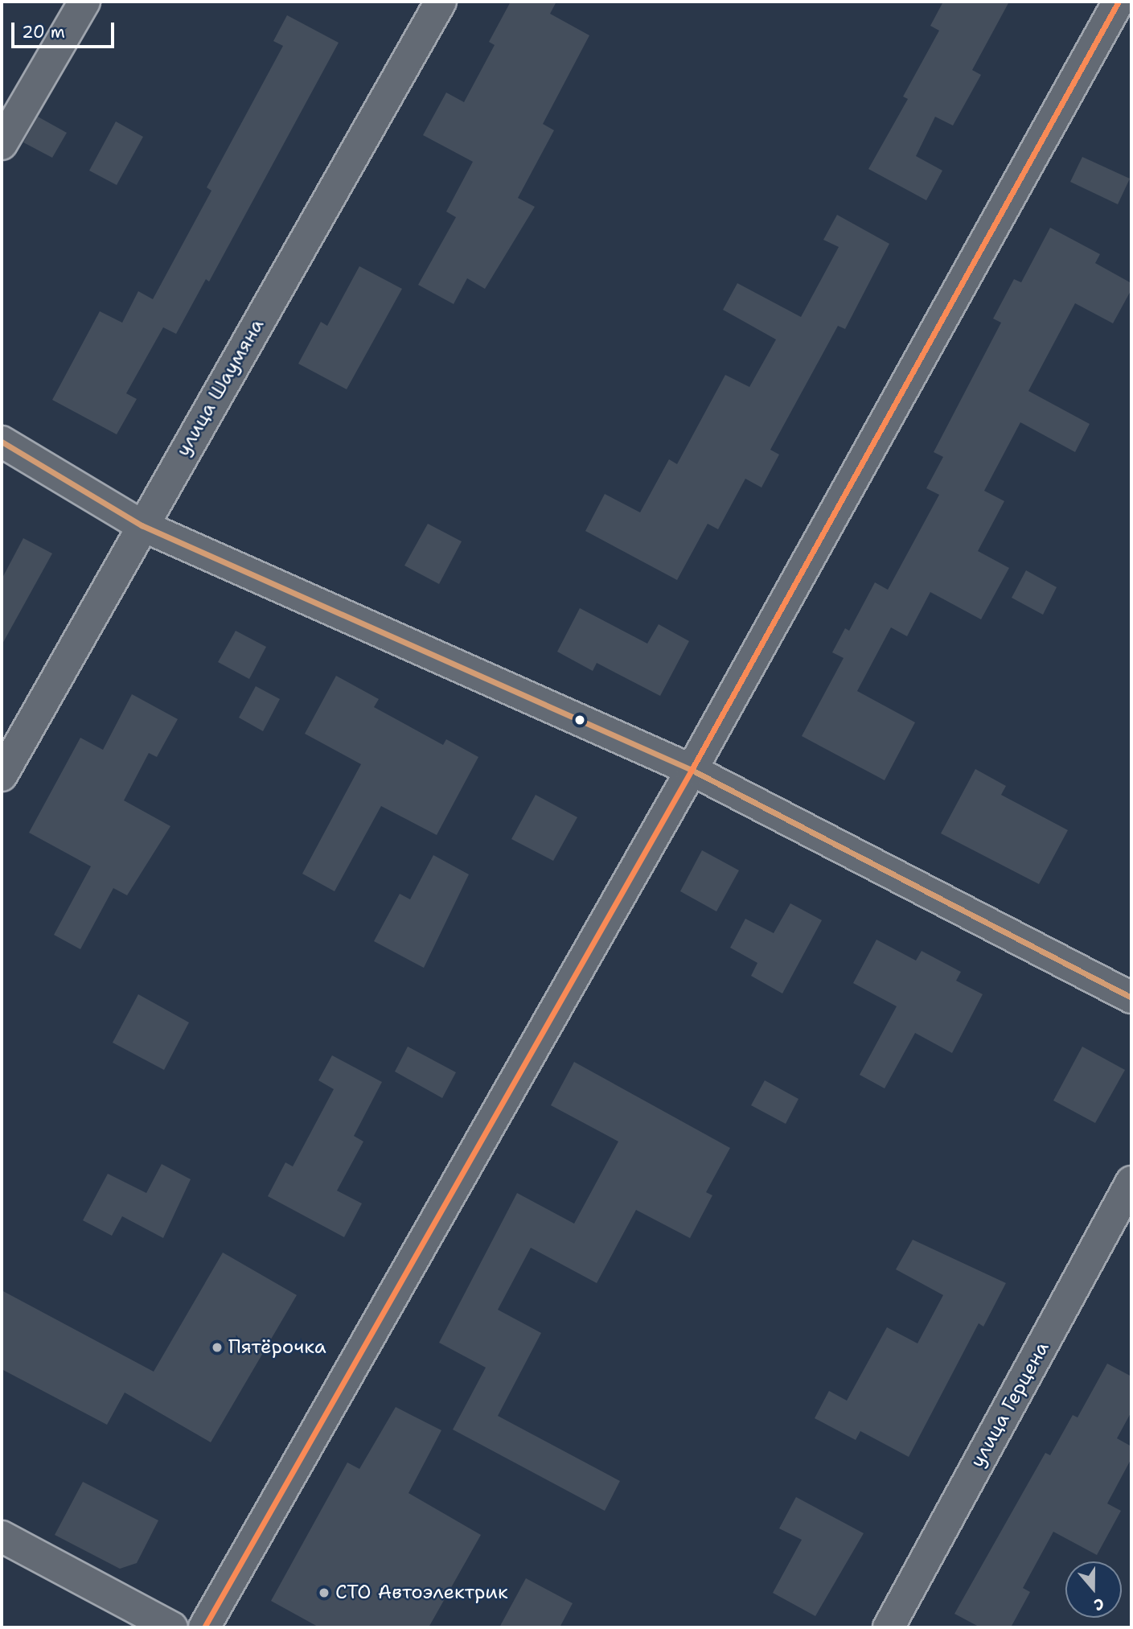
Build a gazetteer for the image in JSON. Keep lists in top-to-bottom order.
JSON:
{
  "streets": {
    "street": ["улица Шаумяна", "улица Герцена"]
  },
  "places": ["Пятёрочка", "СТО Автоэлектрик"],
  "scale_bar": "20 m",
  "north": "bottom"
}
